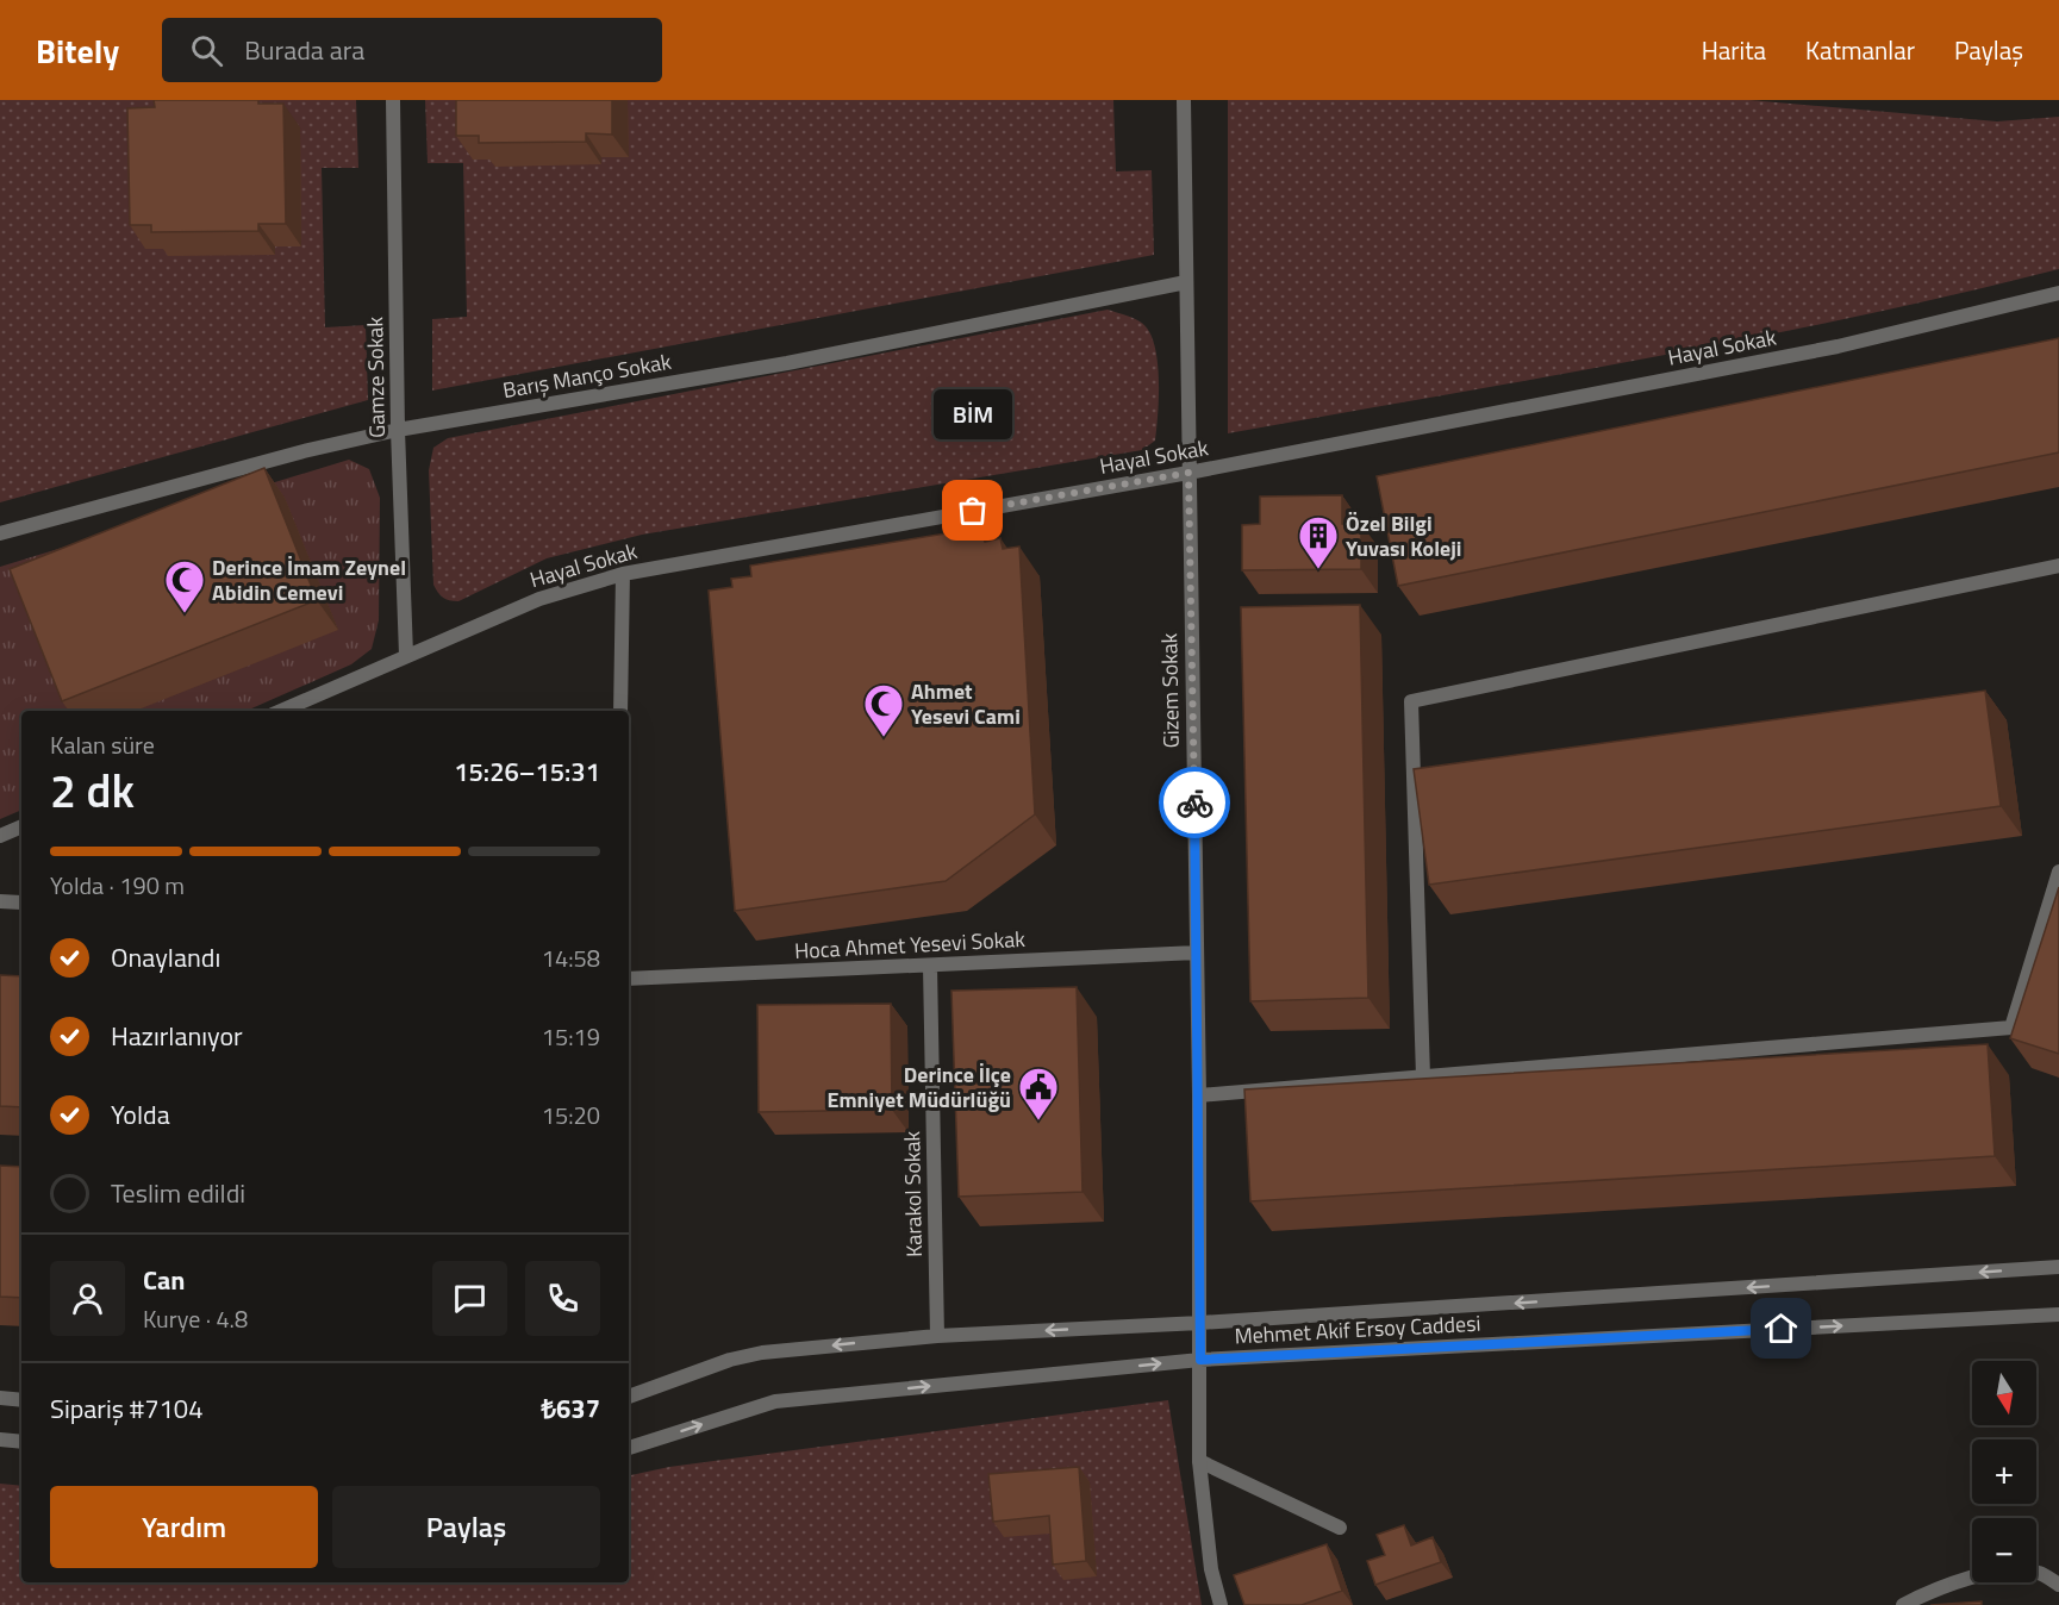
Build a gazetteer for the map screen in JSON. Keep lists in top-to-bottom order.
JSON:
{
  "streets": {
    "street": [
      "Hayal Sokak",
      "Barış Manço Sokak",
      "Gamze Sokak",
      "Gizem Sokak",
      "Hoca Ahmet Yesevi Sokak",
      "Karakol Sokak",
      "Mehmet Akif Ersoy Caddesi"
    ]
  },
  "crossings": [
    ["Hayal Sokak", "Gamze Sokak"],
    ["Hayal Sokak", "Gizem Sokak"],
    ["Barış Manço Sokak", "Gamze Sokak"],
    ["Barış Manço Sokak", "Gizem Sokak"],
    ["Gizem Sokak", "Hoca Ahmet Yesevi Sokak"],
    ["Gizem Sokak", "Mehmet Akif Ersoy Caddesi"],
    ["Hoca Ahmet Yesevi Sokak", "Karakol Sokak"],
    ["Karakol Sokak", "Mehmet Akif Ersoy Caddesi"]
  ],
  "places": {
    "other": ["BİM"],
    "building": ["Özel Bilgi Yuvası Koleji"],
    "mosque": ["Derince İmam Zeynel Abidin Cemevi", "Ahmet Yesevi Cami"],
    "public building": ["Derince İlçe Emniyet Müdürlüğü"]
  },
  "north": "bottom",
  "page": {
    "header": "Bitely",
    "search": "Burada ara",
    "nav": ["Harita", "Katmanlar", "Paylaş"],
    "bubble": "BİM",
    "heading": ["2 dk", "Kalan süre", "15:26–15:31"],
    "panel": [
      "Can",
      "Kurye · 4.8",
      "Sipariş #7104",
      "₺637"
    ],
    "bar": "Yolda · 190 m",
    "list": [
      ["Onaylandı", "14:58"],
      ["Hazırlanıyor", "15:19"],
      ["Yolda", "15:20"],
      "Teslim edildi"
    ],
    "map_buttons": ["+", "−"],
    "buttons": ["Yardım", "Paylaş"]
  }
}
